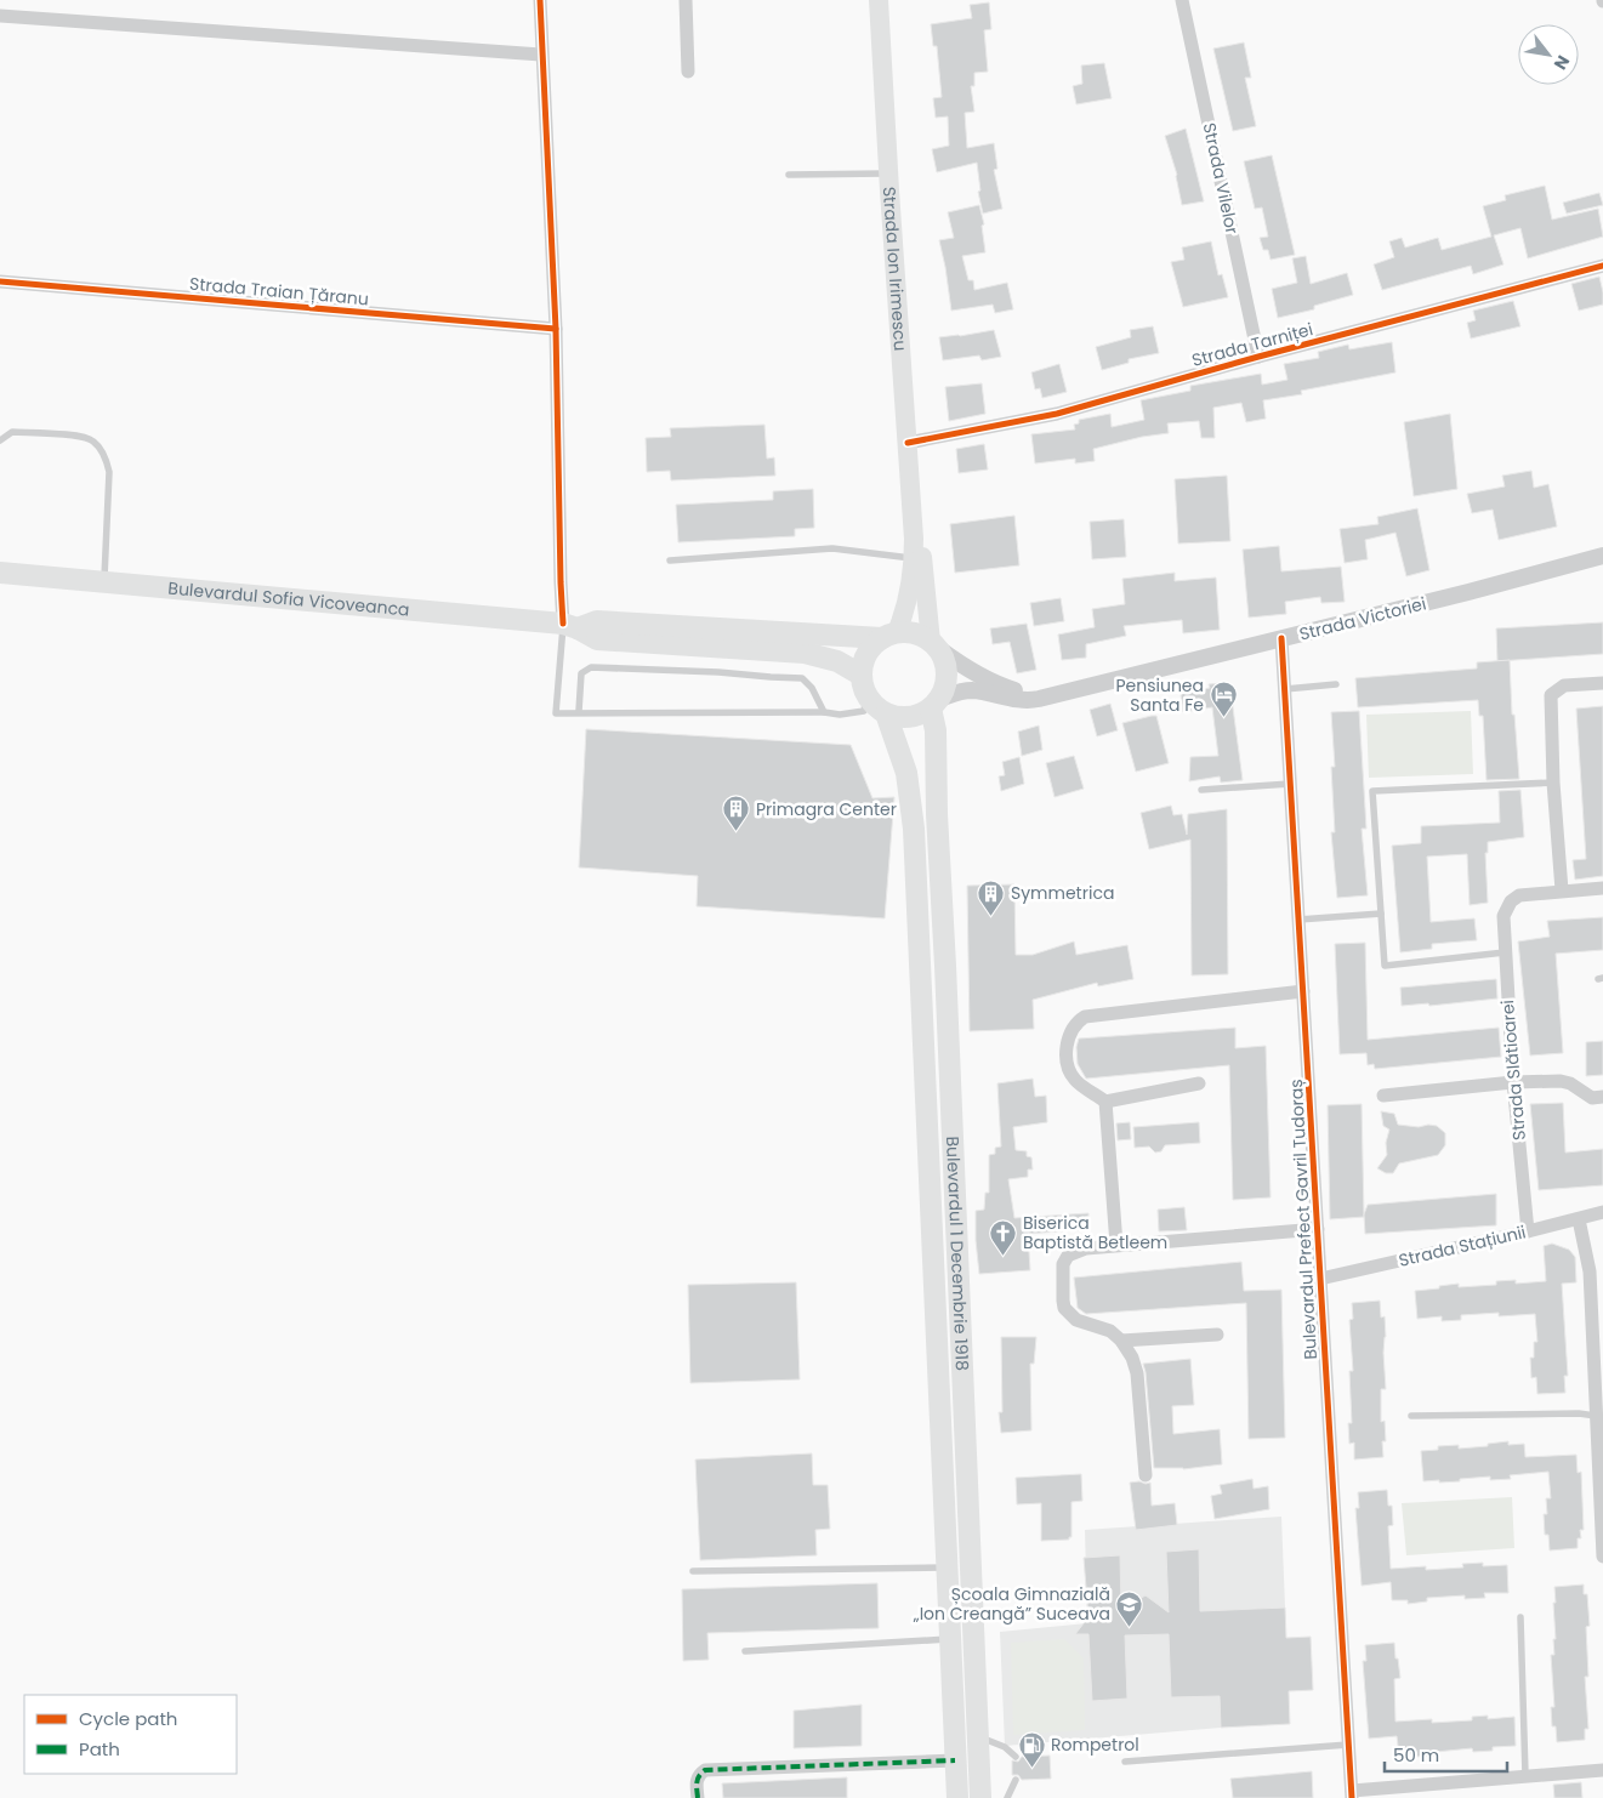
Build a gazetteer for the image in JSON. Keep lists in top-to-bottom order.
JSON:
{
  "streets": {
    "main road": ["Strada Ion Irimescu", "Bulevardul Sofia Vicoveanca", "Bulevardul 1 Decembrie 1918"],
    "street": [
      "Strada Vilelor",
      "Strada Traian Țăranu",
      "Strada Tarniței",
      "Strada Victoriei",
      "Strada Slătioarei",
      "Bulevardul Prefect Gavril Tudoraș",
      "Strada Stațiunii"
    ]
  },
  "crossings": [
    ["Strada Vilelor", "Strada Tarniței"],
    ["Strada Ion Irimescu", "Strada Tarniței"],
    ["Strada Ion Irimescu", "Bulevardul Sofia Vicoveanca"],
    ["Strada Ion Irimescu", "Strada Victoriei"],
    ["Strada Ion Irimescu", "Bulevardul 1 Decembrie 1918"],
    ["Bulevardul Sofia Vicoveanca", "Strada Victoriei"],
    ["Bulevardul Sofia Vicoveanca", "Bulevardul 1 Decembrie 1918"],
    ["Strada Victoriei", "Bulevardul Prefect Gavril Tudoraș"],
    ["Strada Victoriei", "Bulevardul 1 Decembrie 1918"],
    ["Strada Slătioarei", "Strada Stațiunii"],
    ["Bulevardul Prefect Gavril Tudoraș", "Strada Stațiunii"]
  ],
  "places": {
    "hotel": ["Pensiunea Santa Fe"],
    "building": ["Primagra Center", "Symmetrica"],
    "church": ["Biserica Baptistă Betleem"],
    "school or university": ["Școala Gimnazială „Ion Creangă” Suceava"],
    "fuel station": ["Rompetrol"]
  },
  "legend": ["Cycle path", "Path"],
  "scale_bar": "50 m",
  "north": "bottom right"
}
